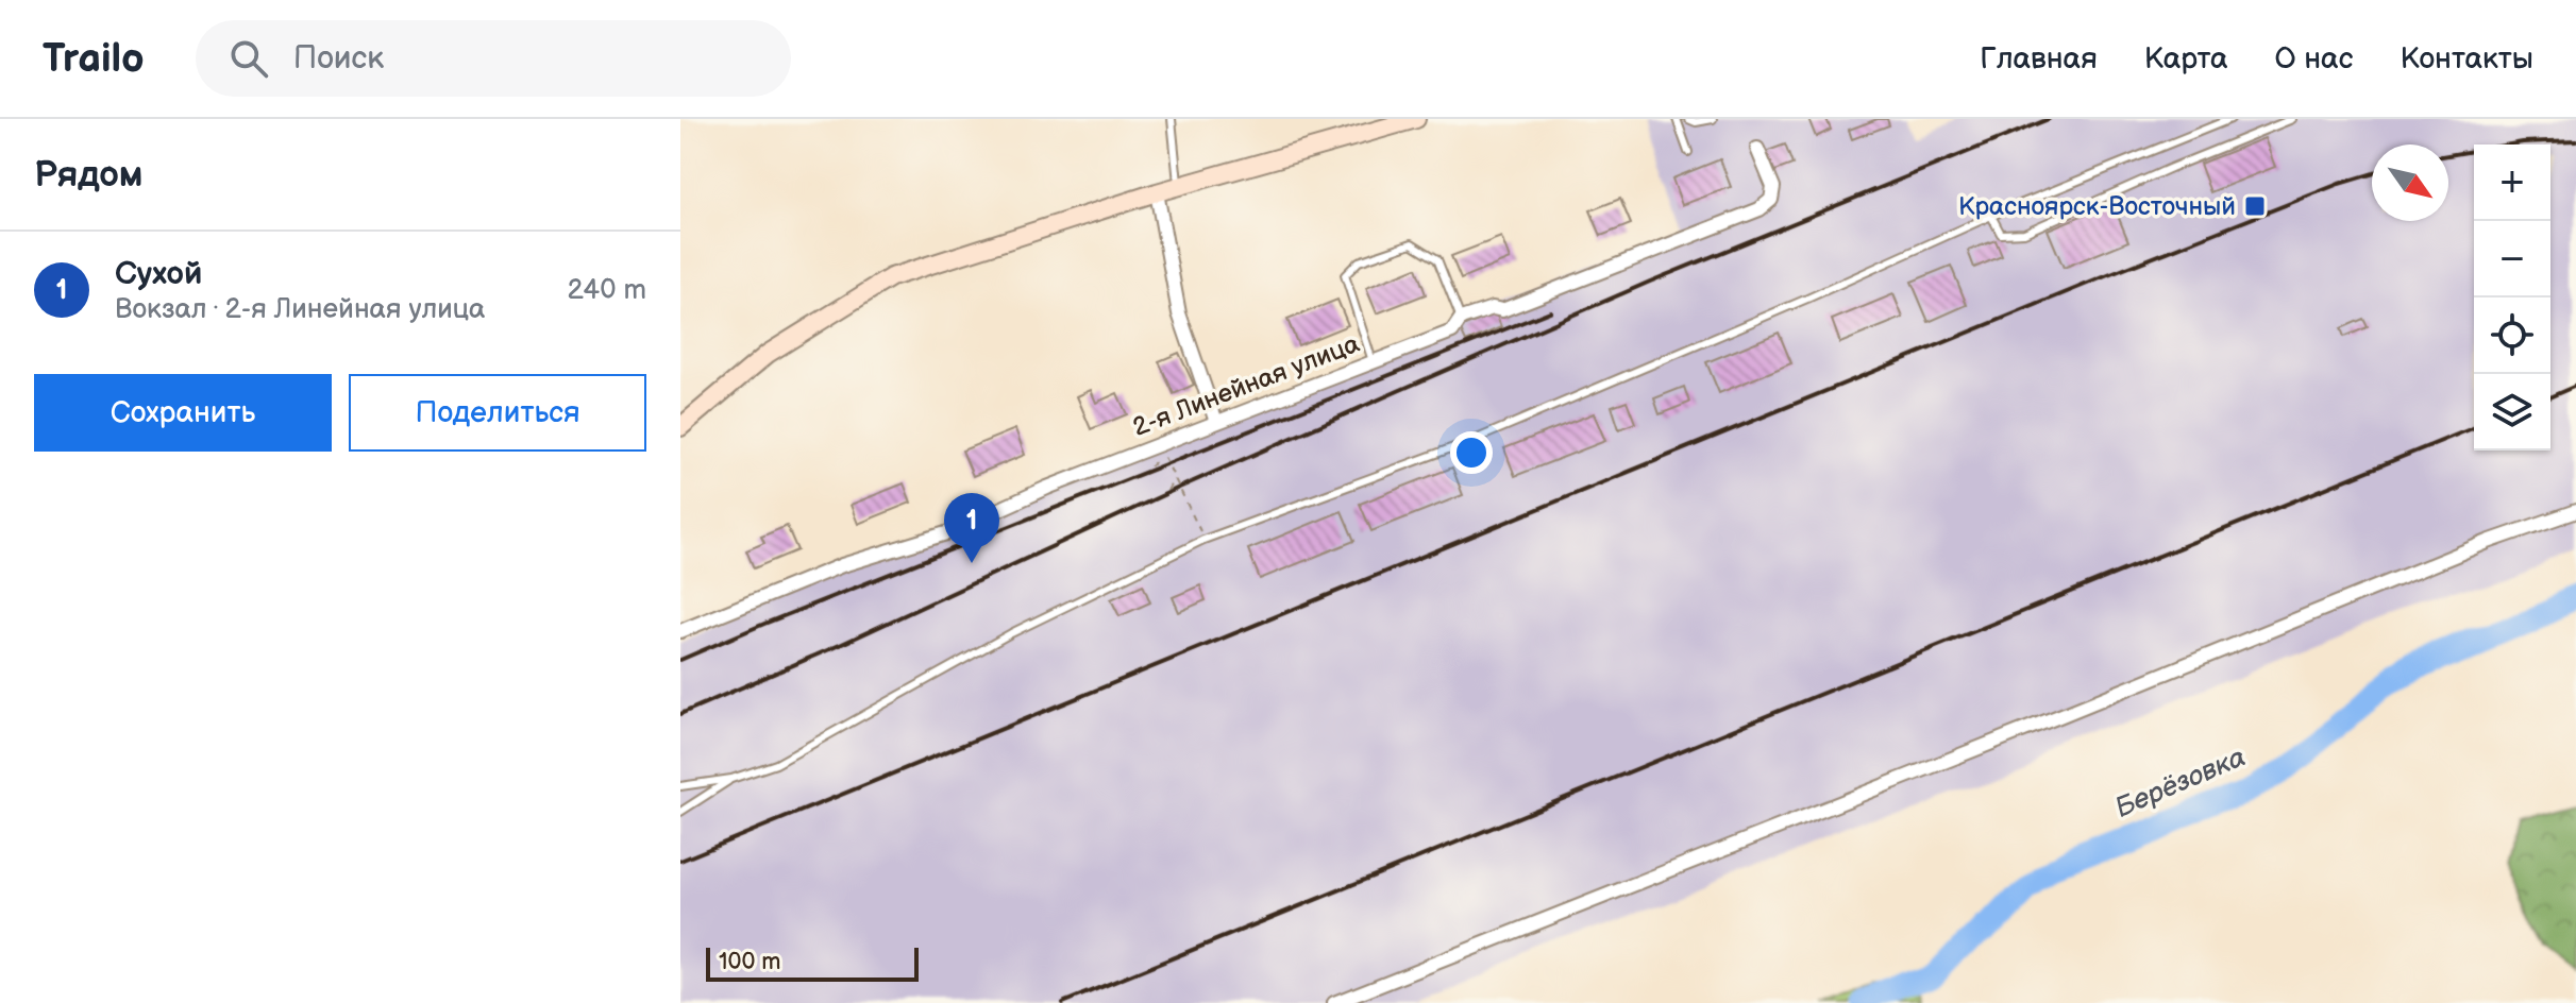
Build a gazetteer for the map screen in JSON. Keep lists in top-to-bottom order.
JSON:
{
  "streets": {
    "street": ["2-я Линейная улица"]
  },
  "water": ["Берёзовка"],
  "places": {
    "transit": ["Красноярск-Восточный"]
  },
  "scale_bar": "100 m",
  "north": "bottom right",
  "page": {
    "header": "Trailo",
    "search": "Поиск",
    "nav": [
      "Главная",
      "Карта",
      "О нас",
      "Контакты"
    ],
    "heading": "Рядом",
    "map_buttons": ["+", "−"],
    "list": [
      {
        "mark": "1",
        "name": "Сухой",
        "note": "Вокзал · 2-я Линейная улица",
        "value": "240 m"
      }
    ],
    "buttons": ["Сохранить", "Поделиться"],
    "pins": "1",
    "scale": "100 m"
  }
}
